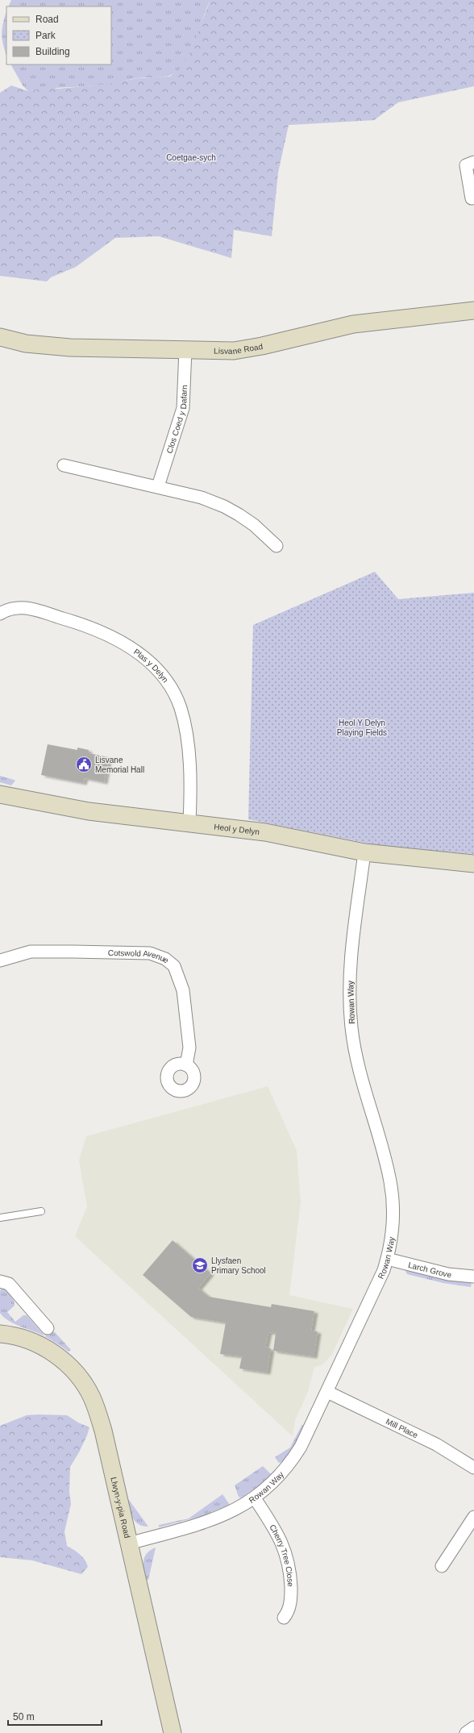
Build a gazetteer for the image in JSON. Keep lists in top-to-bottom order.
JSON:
{
  "streets": {
    "street": [
      "Lisvane Road",
      "Clos Coed y Dafarn",
      "Plas y Delyn",
      "Heol y Delyn",
      "Cotswold Avenue",
      "Rowan Way",
      "Larch Grove",
      "Mill Place",
      "Llwyn-y-pia Road",
      "Cherry Tree Close"
    ]
  },
  "crossings": [
    ["Lisvane Road", "Clos Coed y Dafarn"],
    ["Plas y Delyn", "Heol y Delyn"],
    ["Heol y Delyn", "Rowan Way"],
    ["Rowan Way", "Larch Grove"],
    ["Rowan Way", "Mill Place"],
    ["Rowan Way", "Llwyn-y-pia Road"],
    ["Rowan Way", "Cherry Tree Close"]
  ],
  "parks": ["Coetgae-sych", "Heol Y Delyn Playing Fields"],
  "places": {
    "public building": ["Lisvane Memorial Hall"],
    "school or university": ["Llysfaen Primary School"]
  },
  "legend": ["Road", "Park", "Building"],
  "scale_bar": "50 m"
}
